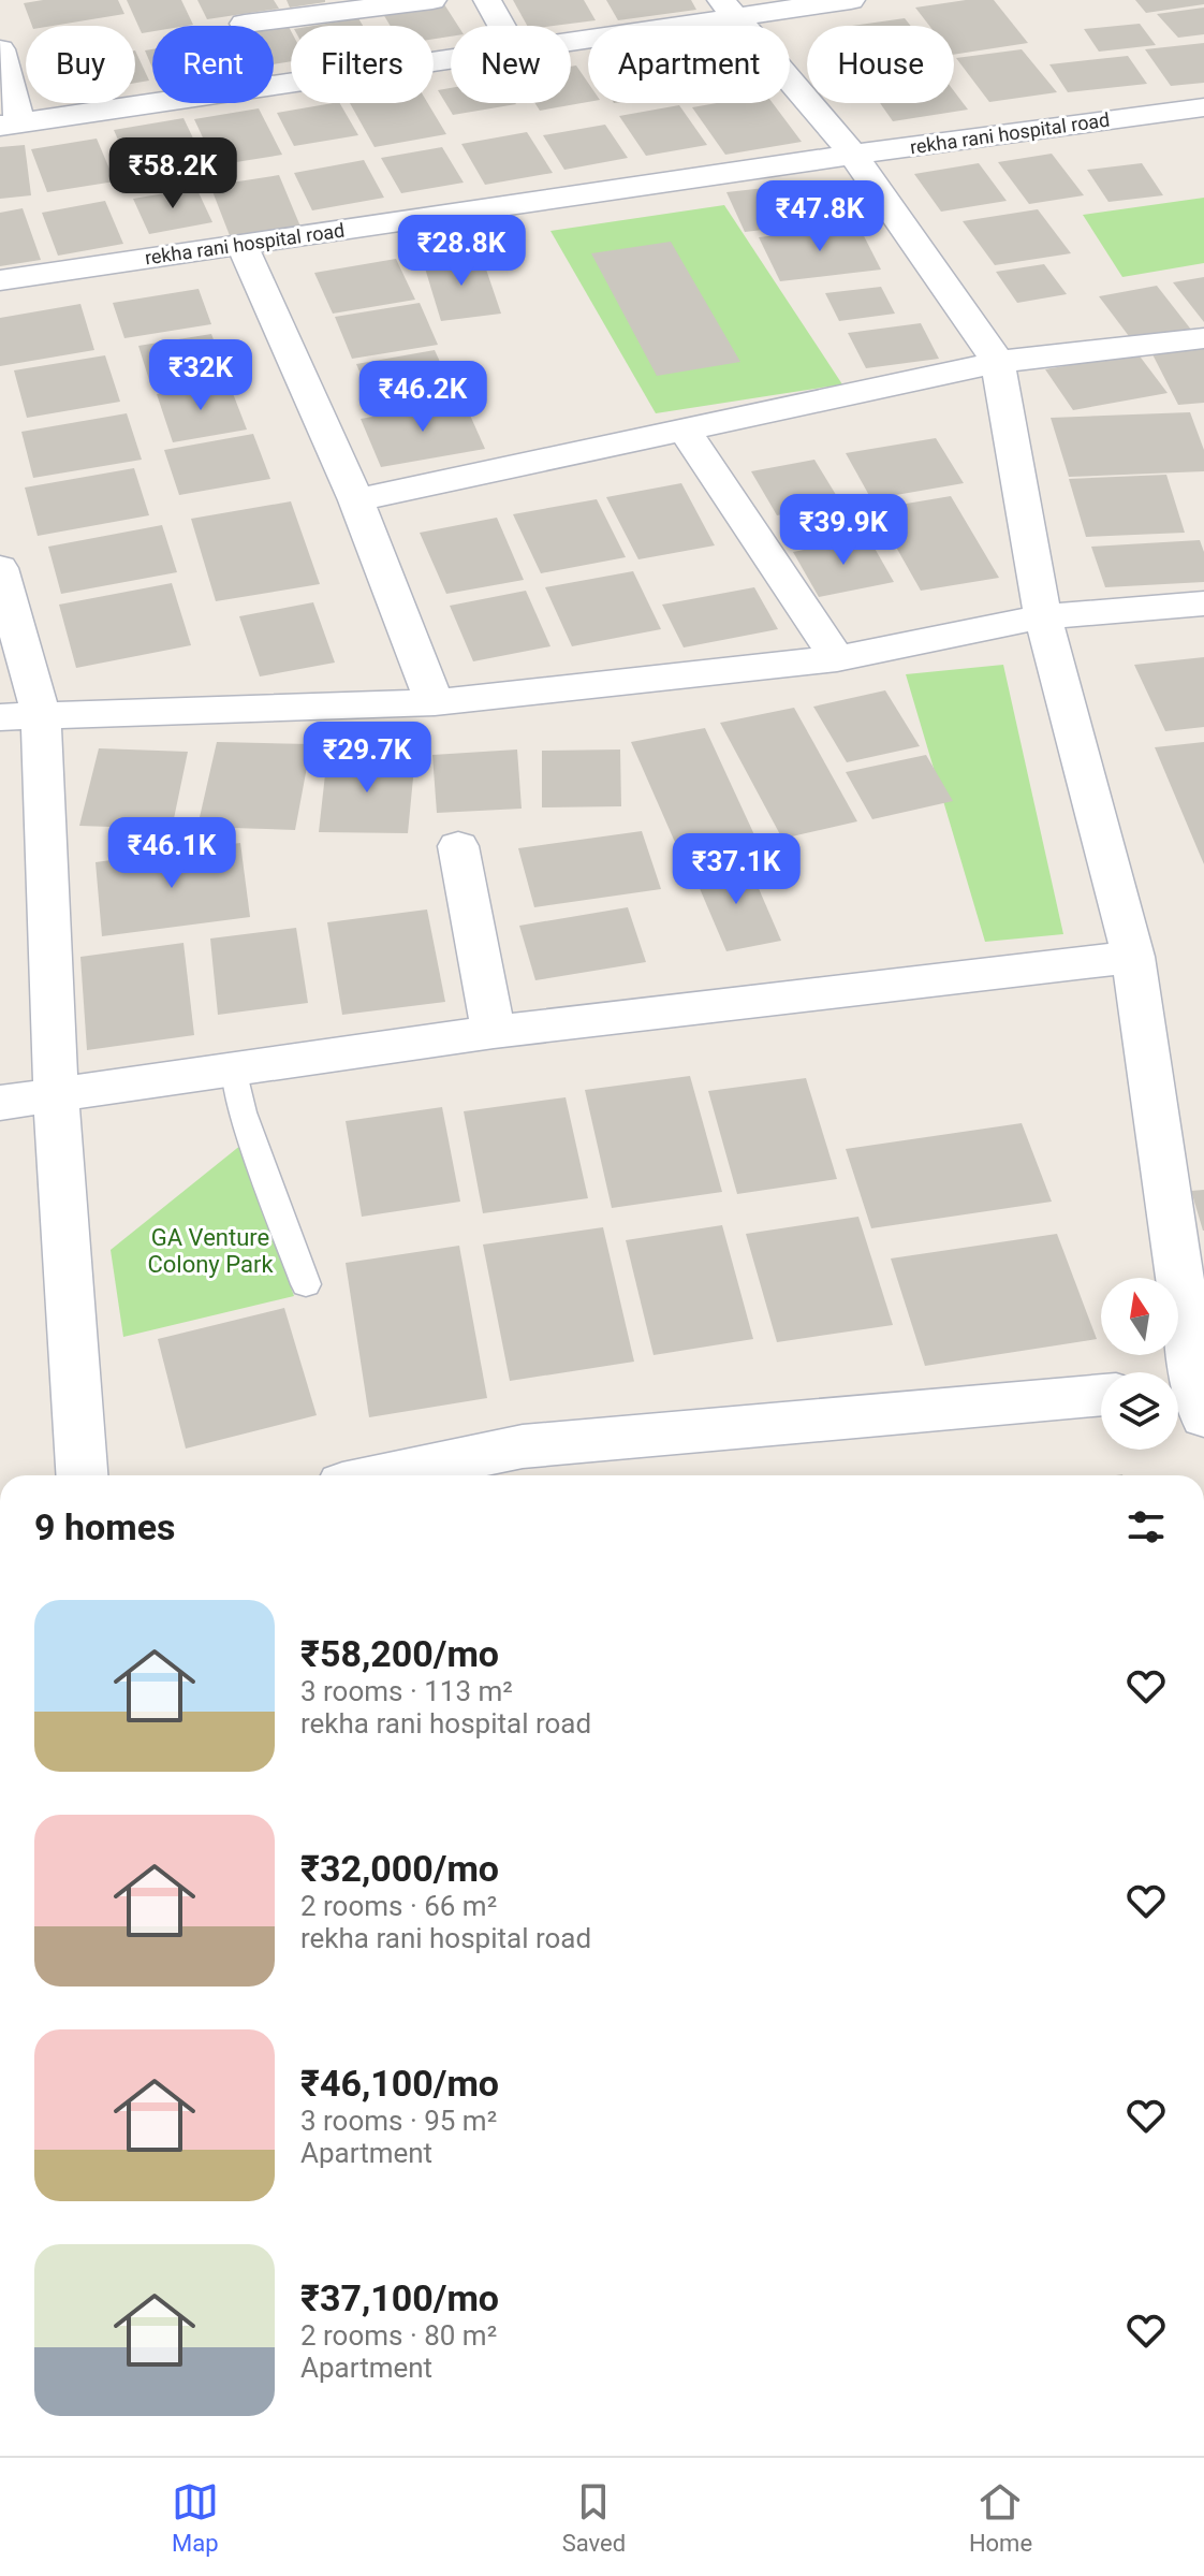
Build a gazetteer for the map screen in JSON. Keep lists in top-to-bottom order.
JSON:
{
  "streets": {
    "street": ["rekha rani hospital road"]
  },
  "parks": ["GA Venture Colony Park"],
  "north": "top",
  "page": {
    "chip": [
      "Buy",
      "Rent",
      "Filters",
      "New",
      "Apartment",
      "House"
    ],
    "price": [
      "₹58.2K",
      "₹47.8K",
      "₹28.8K",
      "₹32K",
      "₹46.2K",
      "₹39.9K",
      "₹29.7K",
      "₹46.1K",
      "₹37.1K"
    ],
    "heading": "9 homes",
    "list": [
      {
        "name": "₹58,200/mo",
        "note": "3 rooms · 113 m² · rekha rani hospital road"
      },
      {
        "name": "₹32,000/mo",
        "note": "2 rooms · 66 m² · rekha rani hospital road"
      },
      {
        "name": "₹46,100/mo",
        "note": "3 rooms · 95 m² · Apartment"
      },
      {
        "name": "₹37,100/mo",
        "note": "2 rooms · 80 m² · Apartment"
      }
    ],
    "tabs": ["Map", "Saved", "Home"]
  }
}
